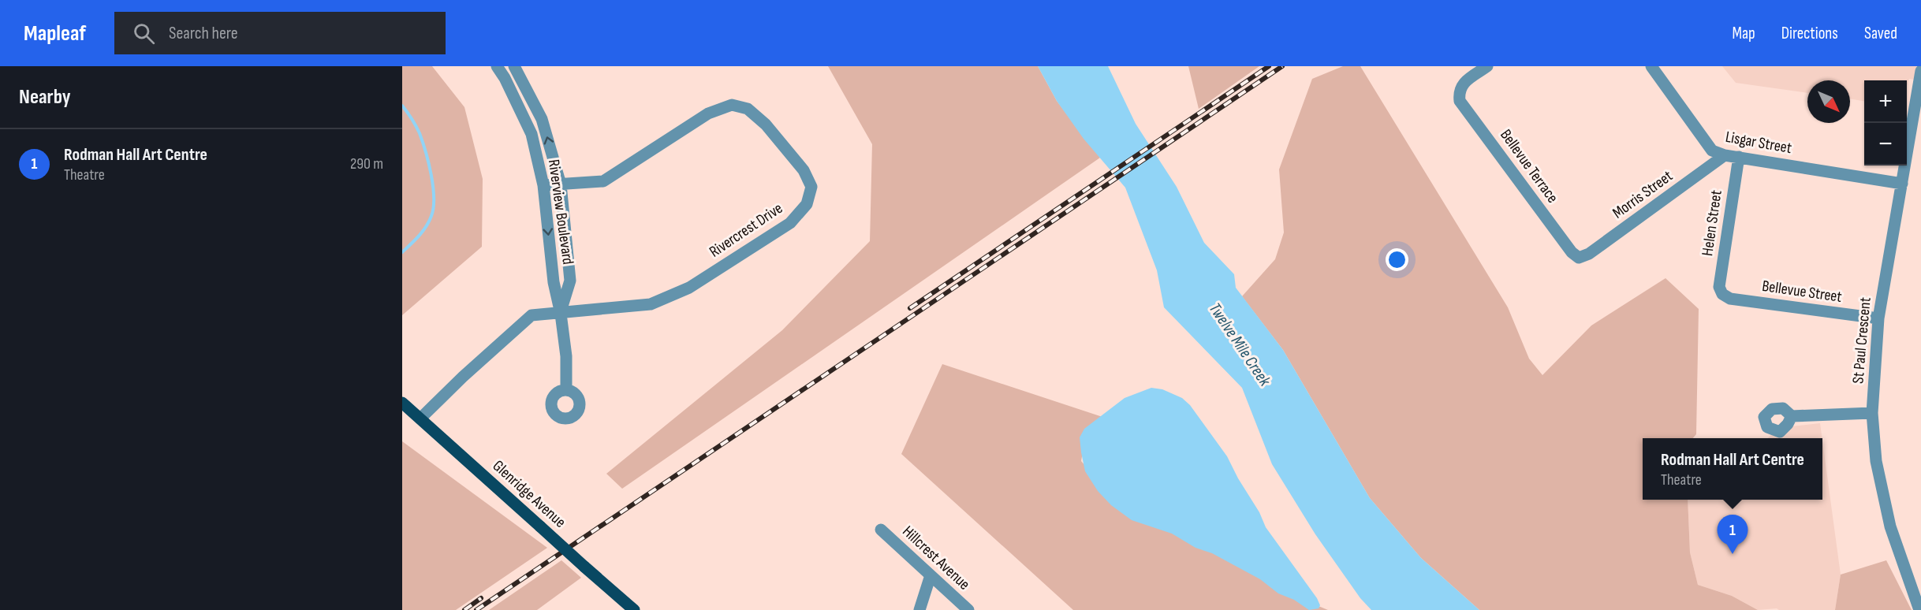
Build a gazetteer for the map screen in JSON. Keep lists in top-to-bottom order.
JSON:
{
  "streets": {
    "main road": ["Glenridge Avenue"],
    "street": [
      "Lisgar Street",
      "Bellevue Terrace",
      "Morris Street",
      "Riverview Boulevard",
      "Helen Street",
      "Rivercrest Drive",
      "Bellevue Street",
      "St Paul Crescent",
      "Hillcrest Avenue"
    ]
  },
  "crossings": [
    ["Lisgar Street", "Morris Street"],
    ["Lisgar Street", "Helen Street"],
    ["Lisgar Street", "St Paul Crescent"],
    ["Bellevue Terrace", "Morris Street"],
    ["Riverview Boulevard", "Rivercrest Drive"],
    ["Helen Street", "Bellevue Street"],
    ["Bellevue Street", "St Paul Crescent"]
  ],
  "water": ["Twelve Mile Creek"],
  "north": "bottom right",
  "page": {
    "header": "Mapleaf",
    "search": "Search here",
    "nav": ["Map", "Directions", "Saved"],
    "heading": "Nearby",
    "map_buttons": ["+", "−"],
    "list": [
      {
        "mark": "1",
        "name": "Rodman Hall Art Centre",
        "note": "Theatre",
        "value": "290 m"
      }
    ],
    "popup": ["Rodman Hall Art Centre", "Theatre"],
    "pins": "1"
  }
}
